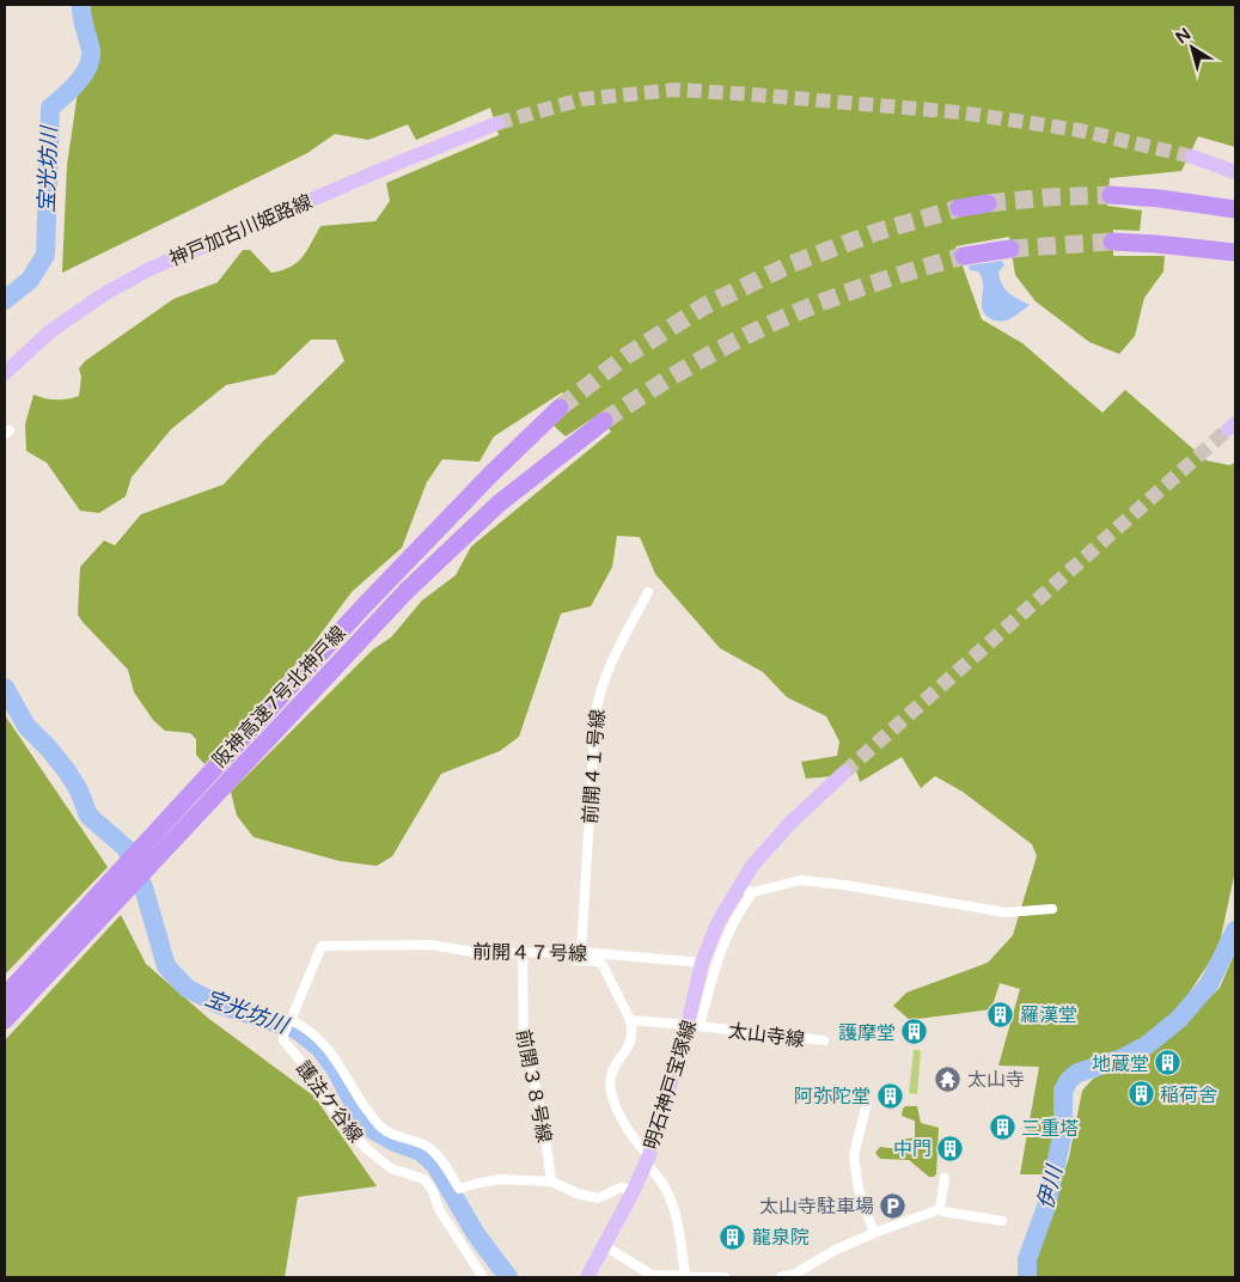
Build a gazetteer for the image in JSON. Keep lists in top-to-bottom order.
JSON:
{
  "streets": {
    "highway": ["阪神高速7号北神戸線"],
    "main road": ["神戸加古川姫路線", "明石神戸宝塚線"],
    "street": [
      "前開４１号線",
      "前開４７号線",
      "太山寺線",
      "前開３８号線",
      "護法ケ谷線"
    ]
  },
  "crossings": [
    ["前開４１号線", "前開４７号線"],
    ["前開４７号線", "明石神戸宝塚線"],
    ["前開４７号線", "前開３８号線"],
    ["太山寺線", "明石神戸宝塚線"]
  ],
  "water": ["宝光坊川", "伊川"],
  "places": {
    "building": [
      "羅漢堂",
      "護摩堂",
      "地蔵堂",
      "稲荷舎",
      "阿弥陀堂",
      "三重塔",
      "中門",
      "龍泉院"
    ],
    "temple": ["太山寺"],
    "parking": ["太山寺駐車場"]
  },
  "north": "top left"
}
